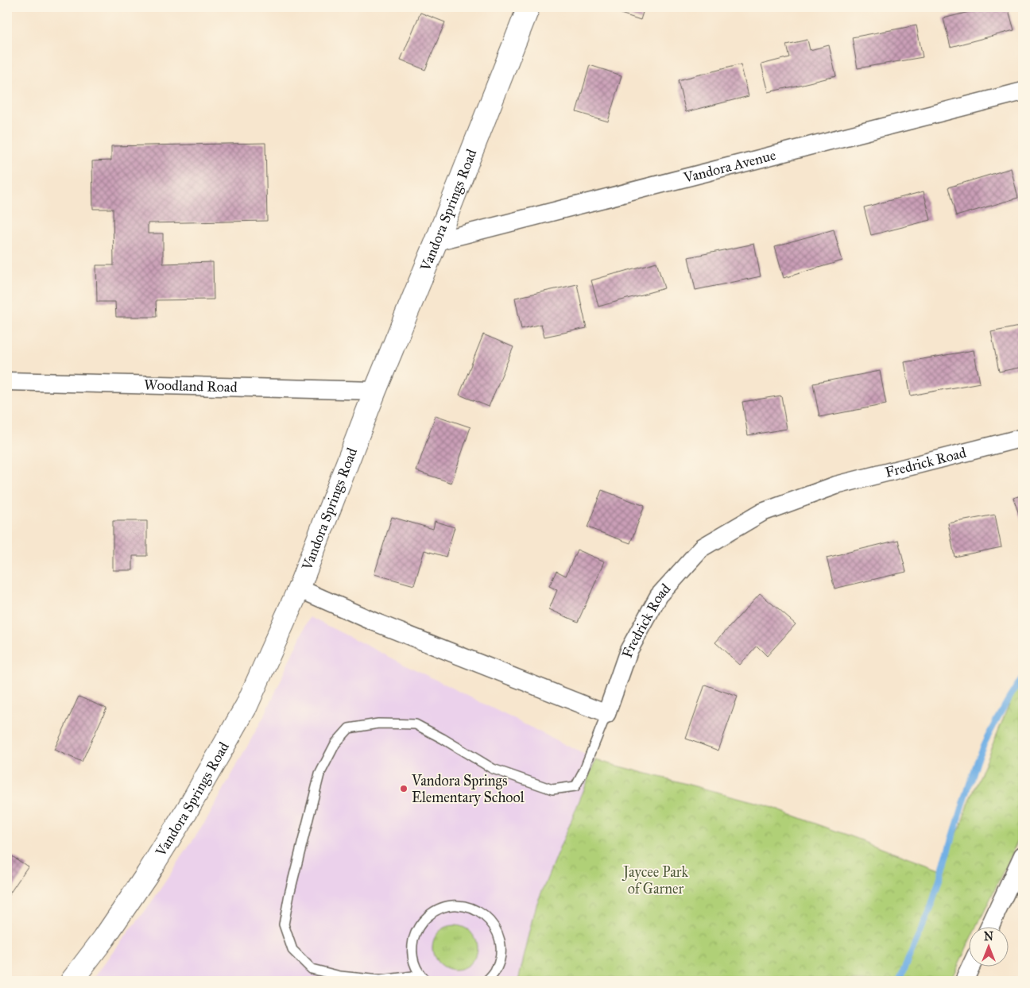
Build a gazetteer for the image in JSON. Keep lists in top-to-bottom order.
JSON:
{
  "streets": {
    "street": [
      "Vandora Avenue",
      "Vandora Springs Road",
      "Woodland Road",
      "Fredrick Road"
    ]
  },
  "crossings": [
    ["Vandora Avenue", "Vandora Springs Road"],
    ["Vandora Springs Road", "Woodland Road"]
  ],
  "parks": ["Jaycee Park of Garner"],
  "places": ["Vandora Springs Elementary School"],
  "north": "top"
}
